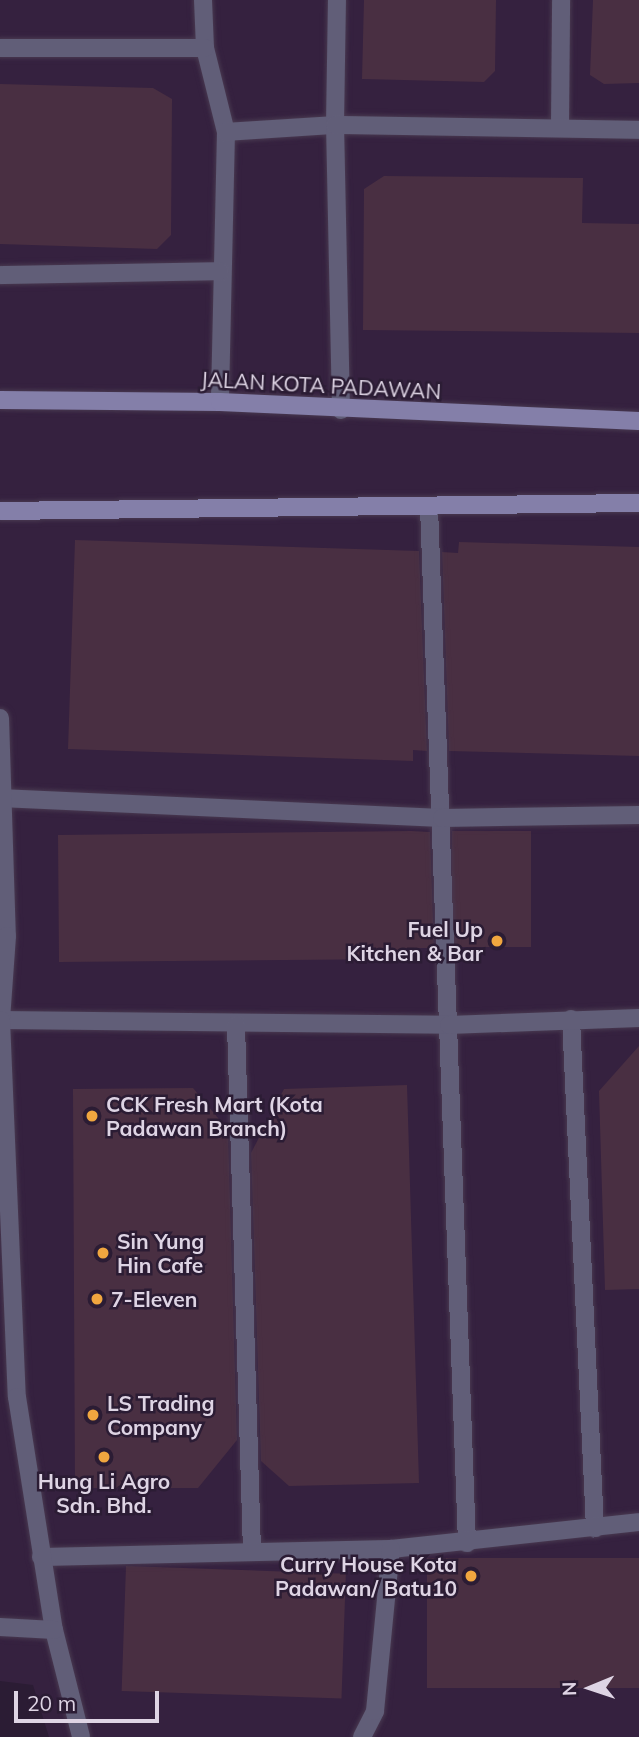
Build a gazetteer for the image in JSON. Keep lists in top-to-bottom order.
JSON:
{
  "streets": {
    "main road": ["JALAN KOTA PADAWAN"]
  },
  "places": [
    "Fuel Up Kitchen & Bar",
    "CCK Fresh Mart (Kota Padawan Branch)",
    "Sin Yung Hin Cafe",
    "7-Eleven",
    "LS Trading Company",
    "Hung Li Agro Sdn. Bhd.",
    "Curry House Kota Padawan/ Batu10"
  ],
  "scale_bar": "20 m",
  "north": "left"
}
